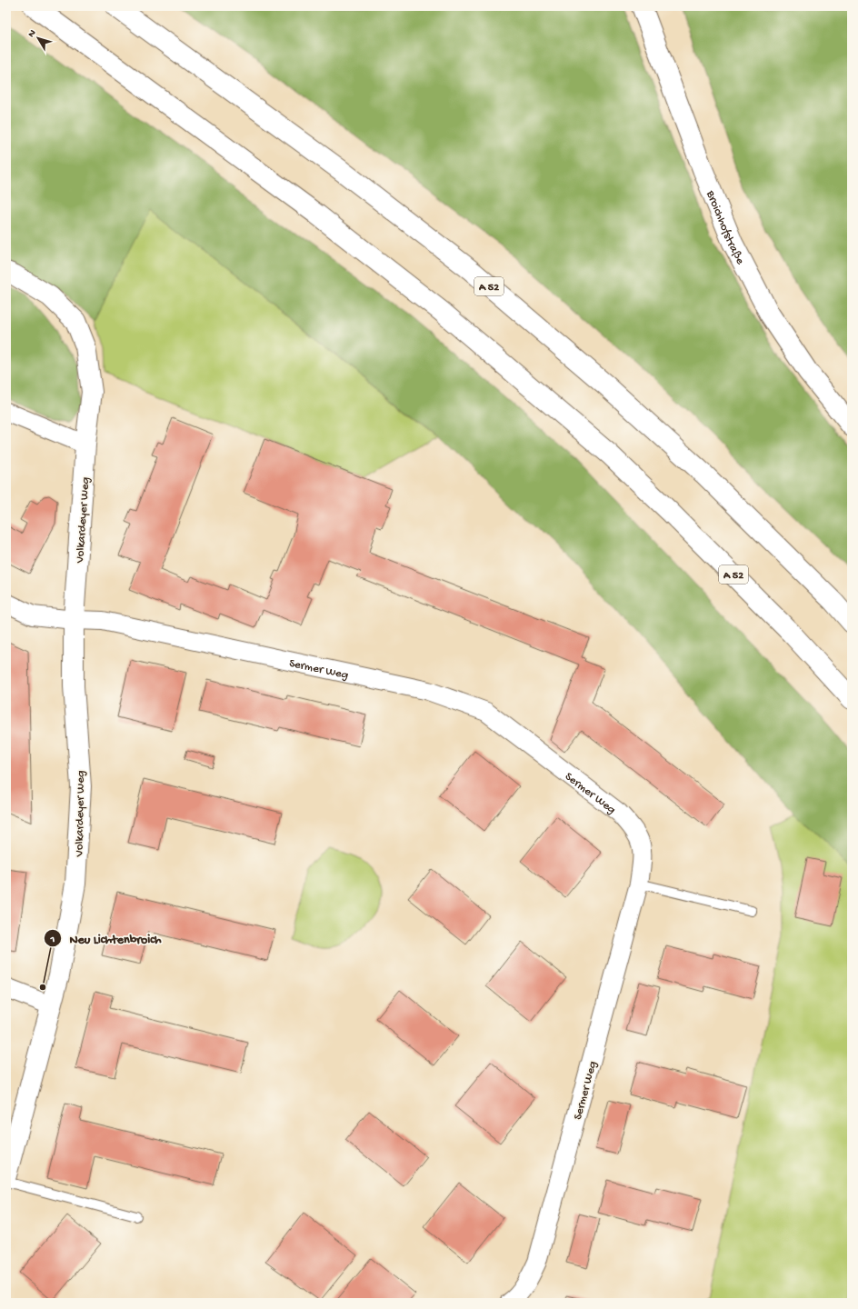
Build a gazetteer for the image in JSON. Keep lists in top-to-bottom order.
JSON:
{
  "streets": {
    "main road": ["Broichhofstraße", "A 52", "Volkardeyer Weg"],
    "street": ["Sermer Weg"]
  },
  "crossings": [
    ["Volkardeyer Weg", "Sermer Weg"]
  ],
  "places": ["Neu Lichtenbroich"],
  "north": "top left"
}
